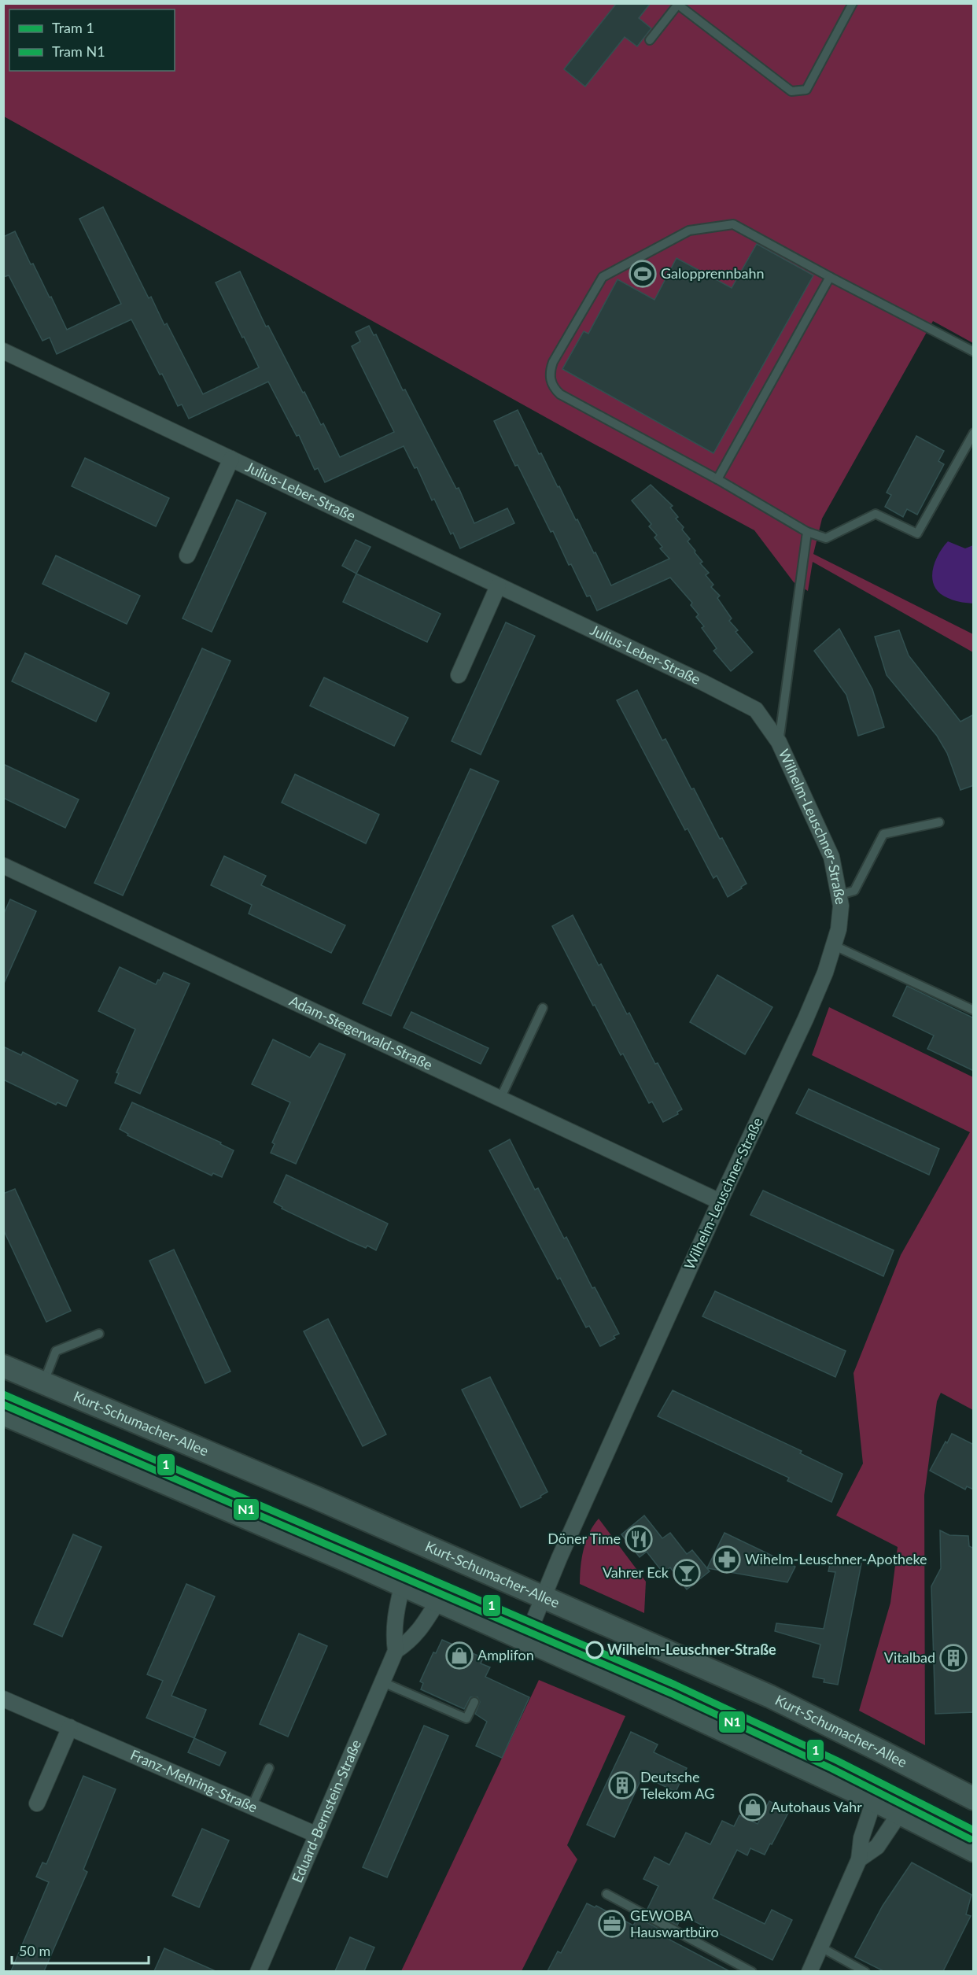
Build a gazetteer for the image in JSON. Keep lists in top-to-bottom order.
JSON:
{
  "streets": {
    "street": [
      "Julius-Leber-Straße",
      "Wilhelm-Leuschner-Straße",
      "Adam-Stegerwald-Straße",
      "Kurt-Schumacher-Allee",
      "Franz-Mehring-Straße",
      "Eduard-Bernstein-Straße"
    ]
  },
  "crossings": [
    ["Julius-Leber-Straße", "Wilhelm-Leuschner-Straße"],
    ["Wilhelm-Leuschner-Straße", "Adam-Stegerwald-Straße"],
    ["Wilhelm-Leuschner-Straße", "Kurt-Schumacher-Allee"],
    ["Franz-Mehring-Straße", "Eduard-Bernstein-Straße"]
  ],
  "places": {
    "sports": ["Galopprennbahn"],
    "restaurant": ["Döner Time"],
    "pharmacy": ["Wihelm-Leuschner-Apotheke"],
    "bar": ["Vahrer Eck"],
    "other": ["Wilhelm-Leuschner-Straße"],
    "shop": ["Amplifon", "Autohaus Vahr"],
    "building": ["Vitalbad", "Deutsche Telekom AG"],
    "office": ["GEWOBA Hauswartbüro"]
  },
  "lines": ["tram line 1", "tram line N1"],
  "legend": ["Tram 1", "Tram N1"],
  "scale_bar": "50 m"
}
